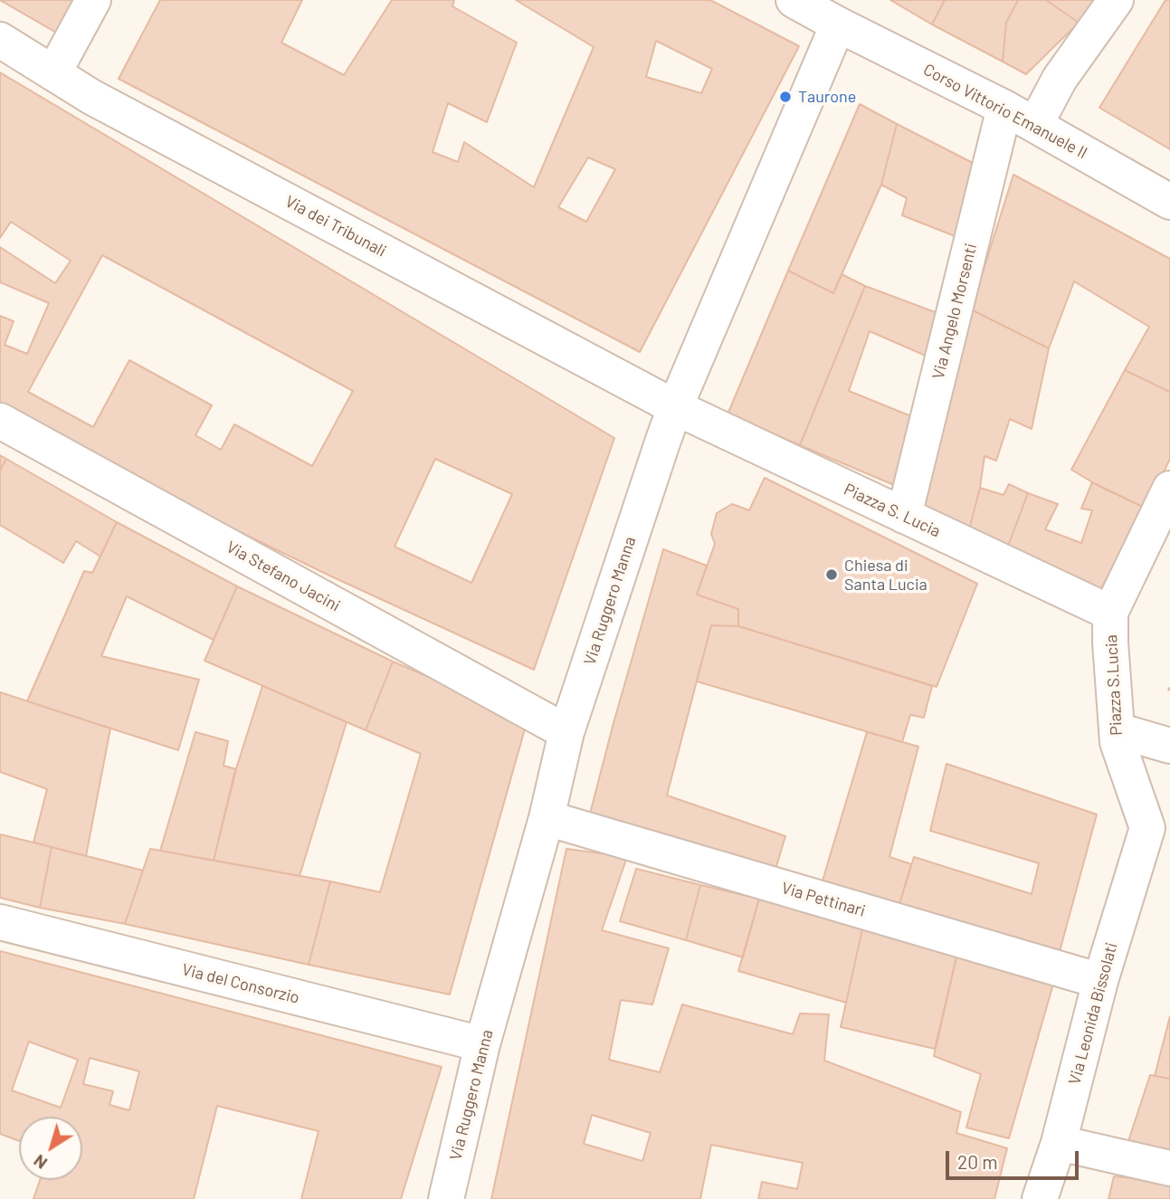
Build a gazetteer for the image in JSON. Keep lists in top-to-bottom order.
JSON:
{
  "streets": {
    "street": [
      "Corso Vittorio Emanuele II",
      "Via dei Tribunali",
      "Via Angelo Morsenti",
      "Piazza S. Lucia",
      "Via Stefano Jacini",
      "Via Ruggero Manna",
      "Piazza S.Lucia",
      "Via Pettinari",
      "Via del Consorzio",
      "Via Leonida Bissolati"
    ]
  },
  "crossings": [
    ["Corso Vittorio Emanuele II", "Via Angelo Morsenti"],
    ["Corso Vittorio Emanuele II", "Via Ruggero Manna"],
    ["Via dei Tribunali", "Piazza S. Lucia"],
    ["Via dei Tribunali", "Via Ruggero Manna"],
    ["Via Angelo Morsenti", "Piazza S. Lucia"],
    ["Piazza S. Lucia", "Via Ruggero Manna"],
    ["Piazza S. Lucia", "Piazza S.Lucia"],
    ["Via Stefano Jacini", "Via Ruggero Manna"],
    ["Via Ruggero Manna", "Via Pettinari"],
    ["Via Ruggero Manna", "Via del Consorzio"],
    ["Piazza S.Lucia", "Via Leonida Bissolati"],
    ["Via Pettinari", "Via Leonida Bissolati"]
  ],
  "places": ["Taurone", "Chiesa di Santa Lucia"],
  "scale_bar": "20 m",
  "north": "bottom left"
}
